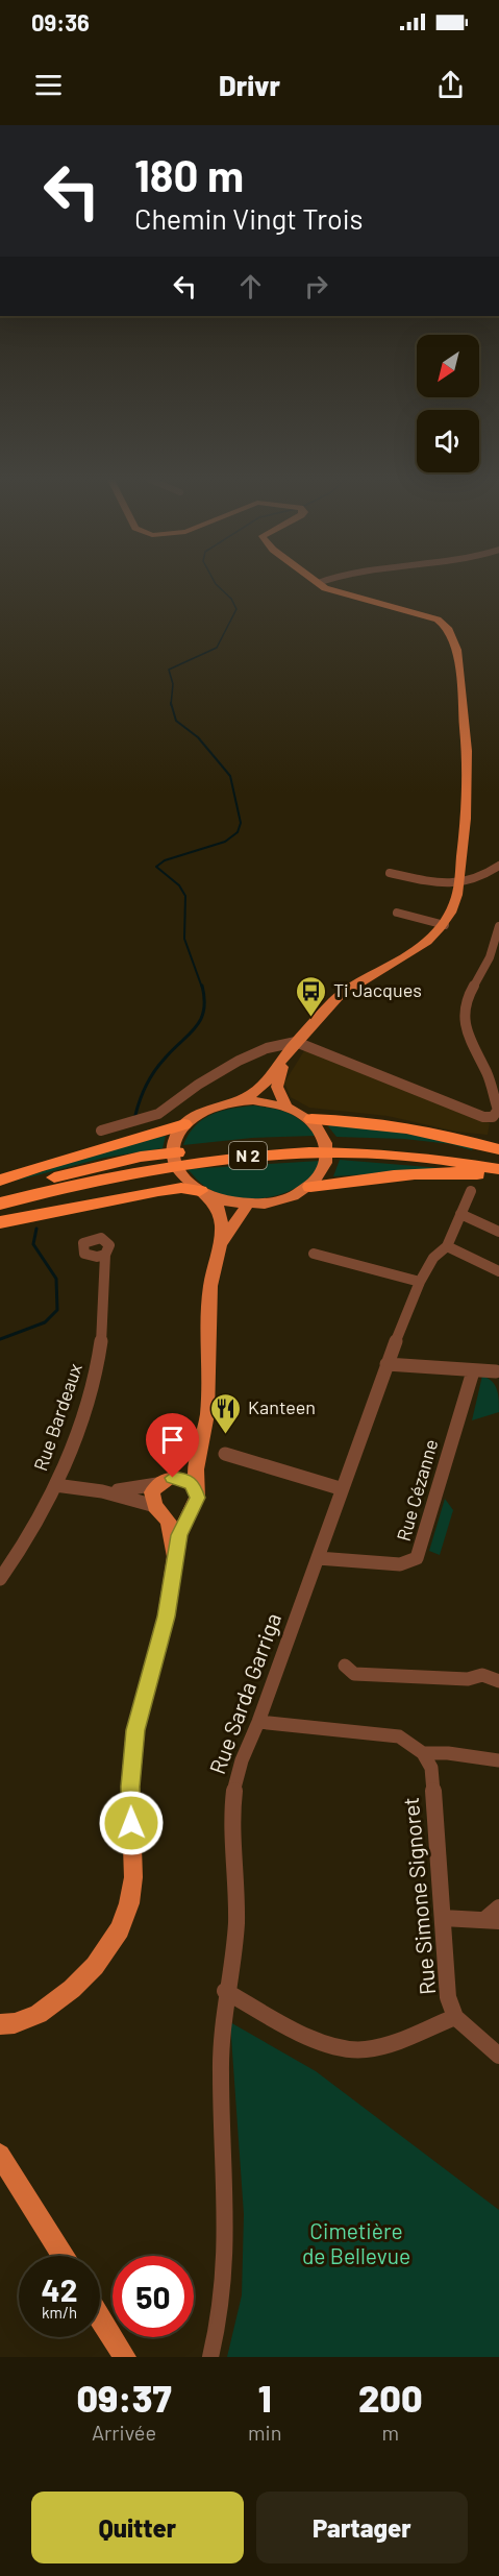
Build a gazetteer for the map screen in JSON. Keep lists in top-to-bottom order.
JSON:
{
  "streets": {
    "highway": ["N 2"],
    "street": [
      "Rue Bardeaux",
      "Rue Cézanne",
      "Rue Sarda Garriga",
      "Rue Simone Signoret"
    ]
  },
  "crossings": [
    ["Rue Cézanne", "Rue Sarda Garriga"]
  ],
  "parks": ["Cimetière de Bellevue"],
  "places": {
    "bus stop": ["Ti Jacques"],
    "restaurant": ["Kanteen"]
  },
  "north": "bottom left",
  "page": {
    "status": "09:36",
    "header": "Drivr",
    "turn": ["180 m", "Chemin Vingt Trois"],
    "speed": "42 km/h",
    "limit": "50",
    "eta": [
      "09:37",
      "Arrivée",
      "1",
      "min",
      "200",
      "m"
    ],
    "buttons": ["Quitter", "Partager"]
  }
}
